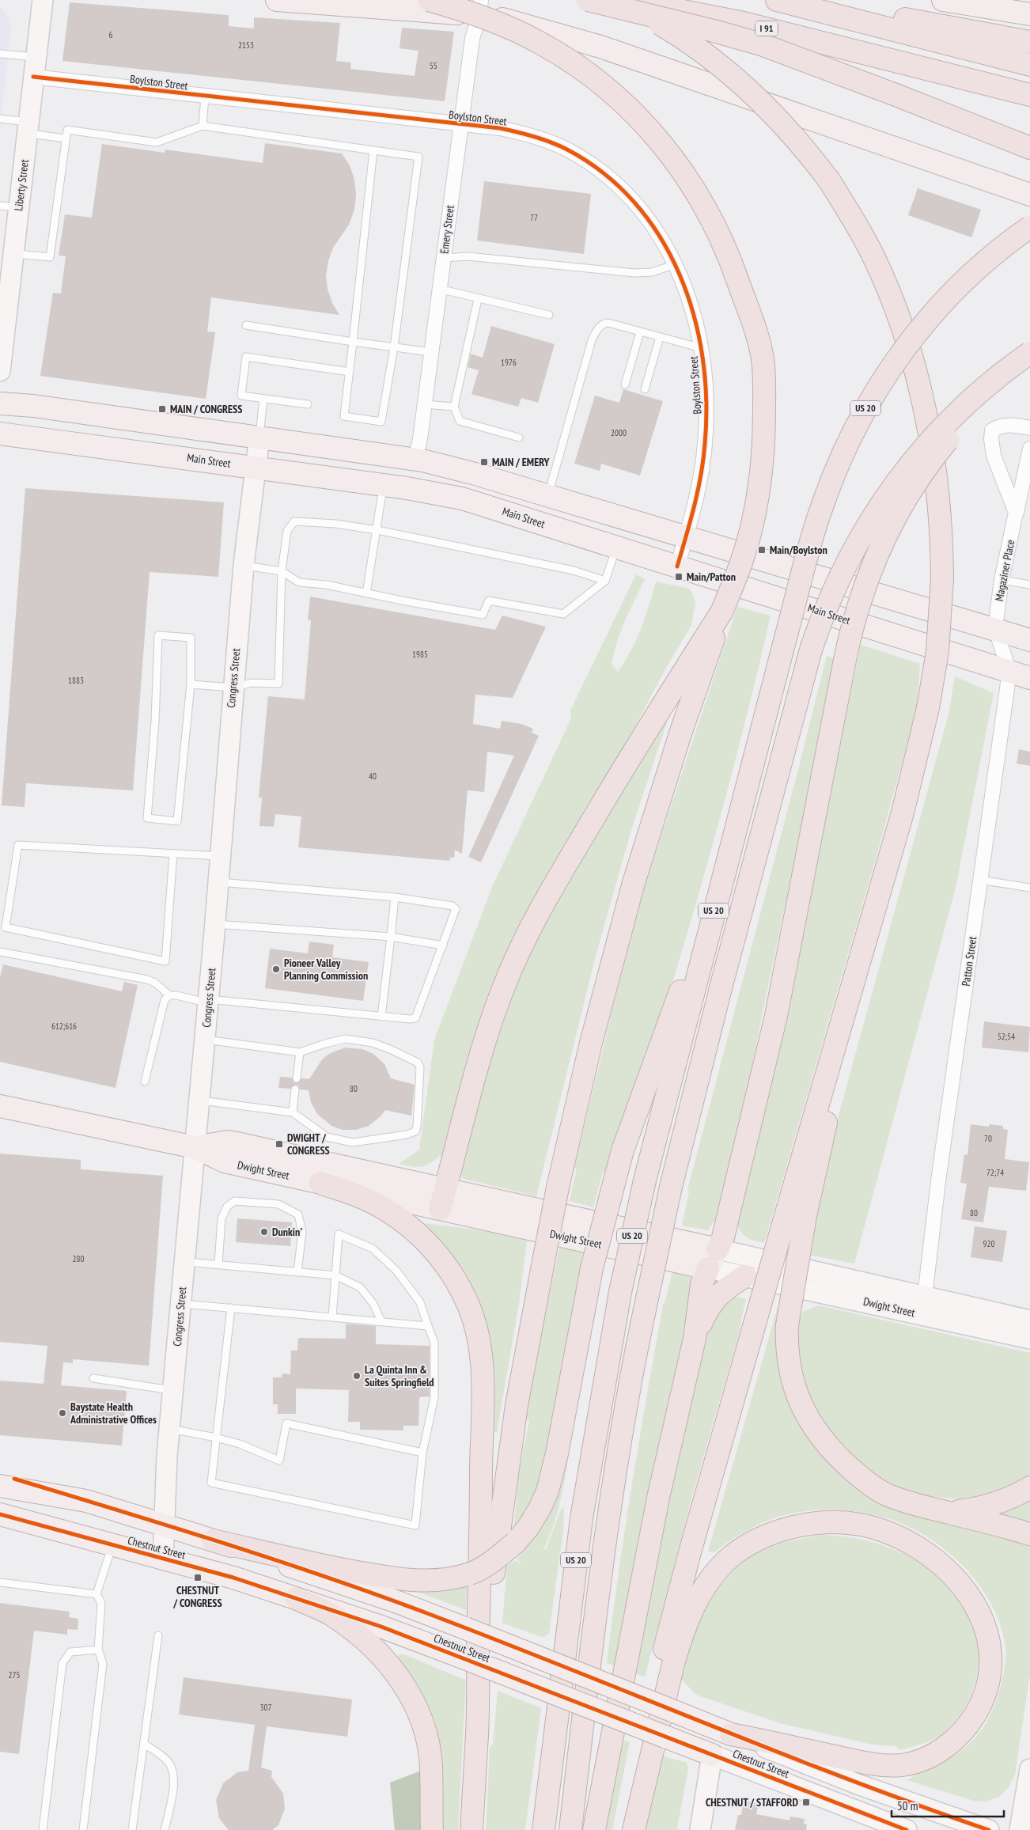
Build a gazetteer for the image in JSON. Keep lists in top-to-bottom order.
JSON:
{
  "streets": {
    "highway": ["I 91", "US 20"],
    "main road": [
      "Liberty Street",
      "Main Street",
      "Congress Street",
      "Dwight Street",
      "Chestnut Street"
    ],
    "street": [
      "Boylston Street",
      "Emery Street",
      "Magaziner Place",
      "Patton Street"
    ]
  },
  "crossings": [
    ["Boylston Street", "Liberty Street"],
    ["Boylston Street", "Emery Street"],
    ["Boylston Street", "Main Street"],
    ["Main Street", "Congress Street"],
    ["Main Street", "Patton Street"],
    ["Magaziner Place", "Patton Street"],
    ["Congress Street", "Dwight Street"],
    ["Congress Street", "Chestnut Street"],
    ["Patton Street", "Dwight Street"]
  ],
  "places": {
    "transit": [
      "MAIN / CONGRESS",
      "MAIN / EMERY",
      "Main/Boylston",
      "Main/Patton",
      "DWIGHT / CONGRESS",
      "CHESTNUT / CONGRESS",
      "CHESTNUT / STAFFORD"
    ],
    "other": [
      "Pioneer Valley Planning Commission",
      "Dunkin'",
      "La Quinta Inn & Suites Springfield",
      "Baystate Health Administrative Offices"
    ]
  },
  "house_numbers": [
    "6",
    "2153",
    "55",
    "77",
    "1976",
    "2000",
    "1985",
    "1883",
    "40",
    "612;616",
    "52;54",
    "80",
    "70",
    "72;74",
    "80",
    "920",
    "280",
    "275",
    "307"
  ],
  "scale_bar": "50 m"
}
